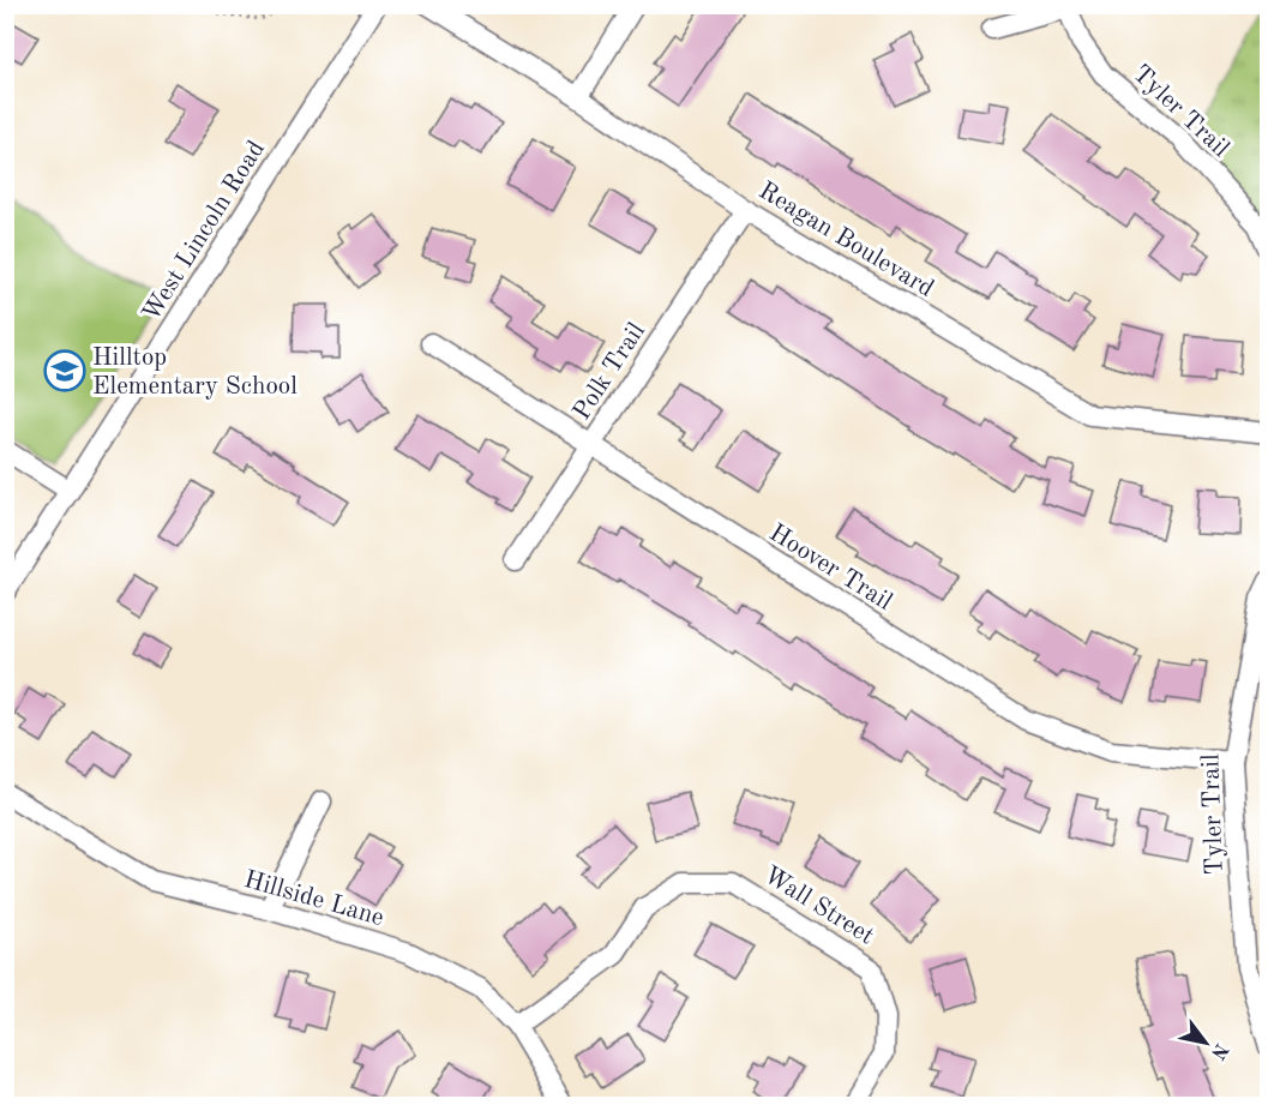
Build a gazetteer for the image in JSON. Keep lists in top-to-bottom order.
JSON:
{
  "streets": {
    "street": [
      "Tyler Trail",
      "West Lincoln Road",
      "Reagan Boulevard",
      "Polk Trail",
      "Hoover Trail",
      "Hillside Lane",
      "Wall Street"
    ]
  },
  "crossings": [
    ["Tyler Trail", "Hoover Trail"],
    ["Reagan Boulevard", "Polk Trail"],
    ["Polk Trail", "Hoover Trail"],
    ["Hillside Lane", "Wall Street"]
  ],
  "places": {
    "school or university": ["Hilltop Elementary School"]
  },
  "north": "bottom right"
}
